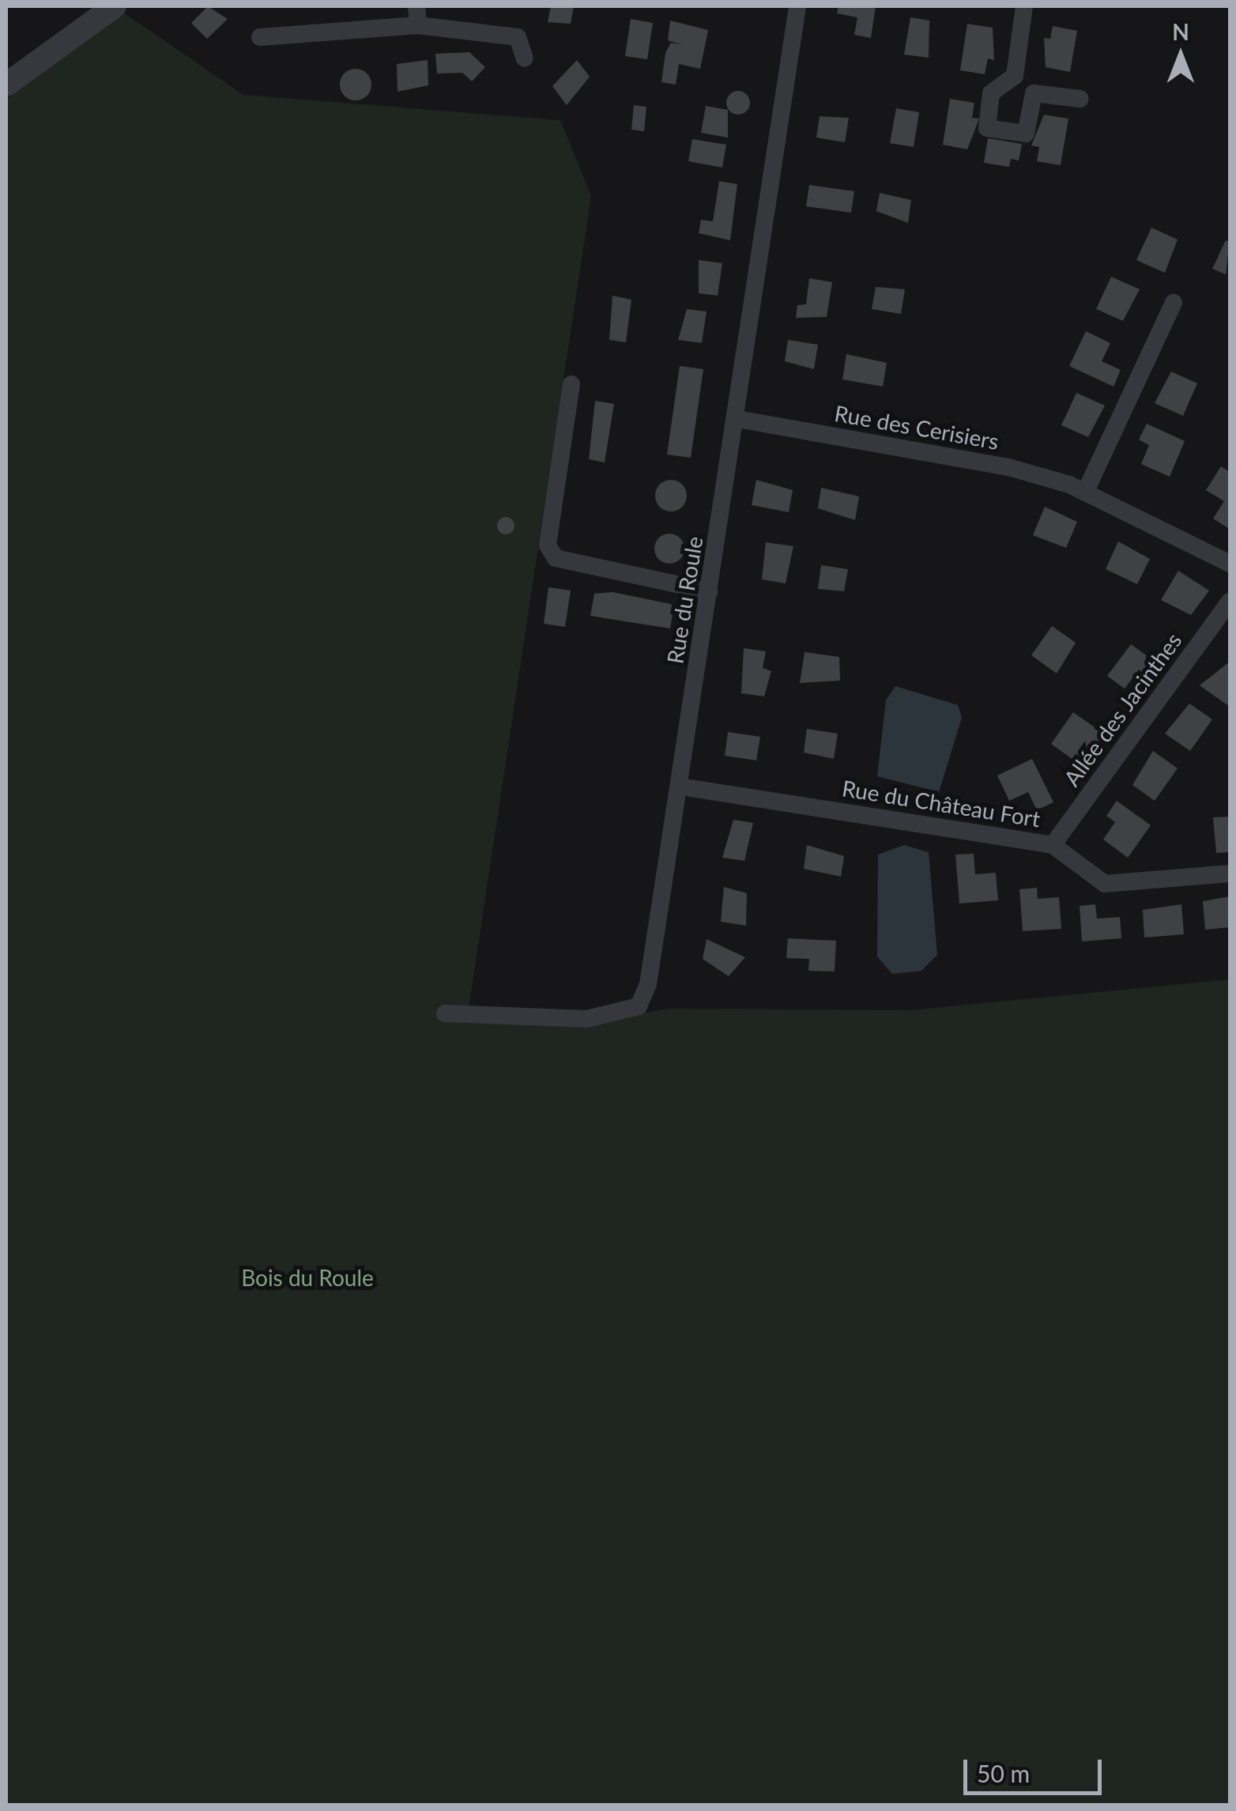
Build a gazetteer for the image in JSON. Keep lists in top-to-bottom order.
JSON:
{
  "streets": {
    "street": [
      "Rue des Cerisiers",
      "Rue du Roule",
      "Allée des Jacinthes",
      "Rue du Château Fort"
    ]
  },
  "crossings": [
    ["Rue des Cerisiers", "Rue du Roule"],
    ["Rue du Roule", "Rue du Château Fort"],
    ["Allée des Jacinthes", "Rue du Château Fort"]
  ],
  "parks": ["Bois du Roule"],
  "scale_bar": "50 m",
  "north": "top"
}
